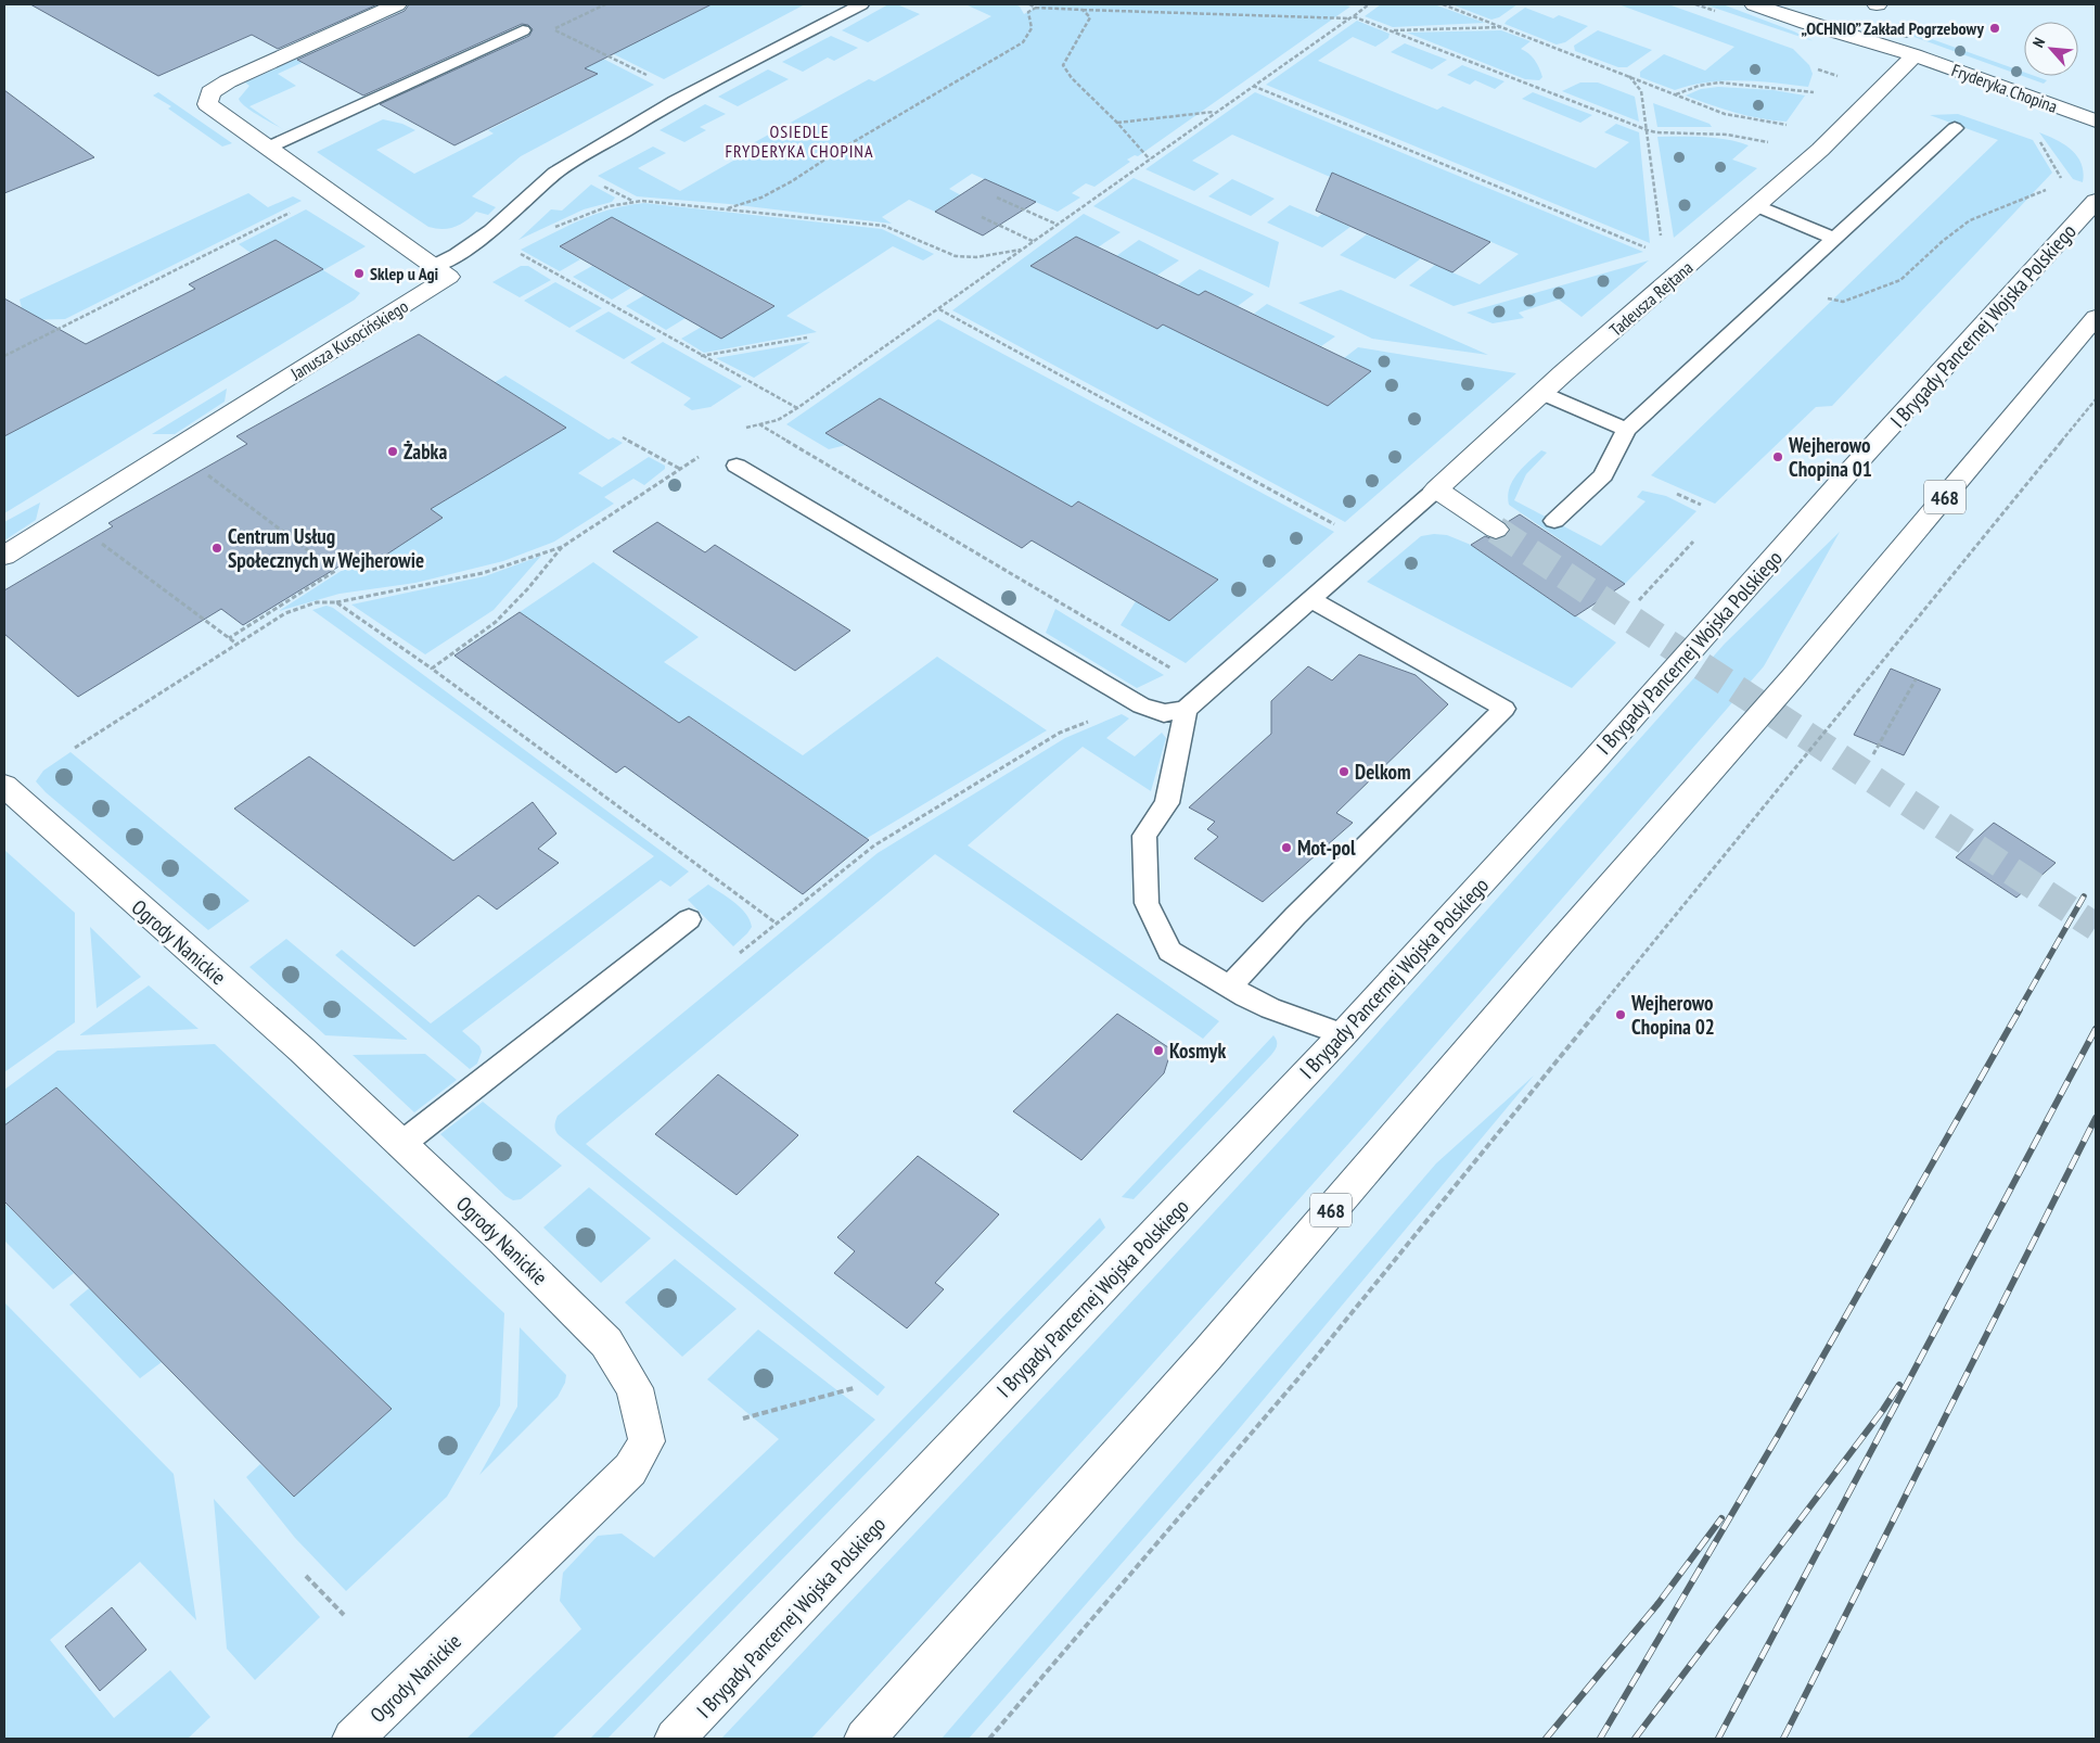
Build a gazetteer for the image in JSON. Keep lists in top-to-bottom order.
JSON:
{
  "streets": {
    "street": [
      "Fryderyka Chopina",
      "Tadeusza Rejtana",
      "I Brygady Pancernej Wojska Polskiego",
      "Janusza Kusocińskiego",
      "468",
      "Ogrody Nanickie"
    ]
  },
  "crossings": [
    ["Fryderyka Chopina", "Tadeusza Rejtana"]
  ],
  "districts": ["OSIEDLE FRYDERYKA CHOPINA"],
  "places": [
    "„OCHNIO” Zakład Pogrzebowy",
    "Sklep u Agi",
    "Żabka",
    "Wejherowo Chopina 01",
    "Centrum Usług Społecznych w Wejherowie",
    "Delkom",
    "Mot-pol",
    "Wejherowo Chopina 02",
    "Kosmyk"
  ],
  "north": "top left"
}
